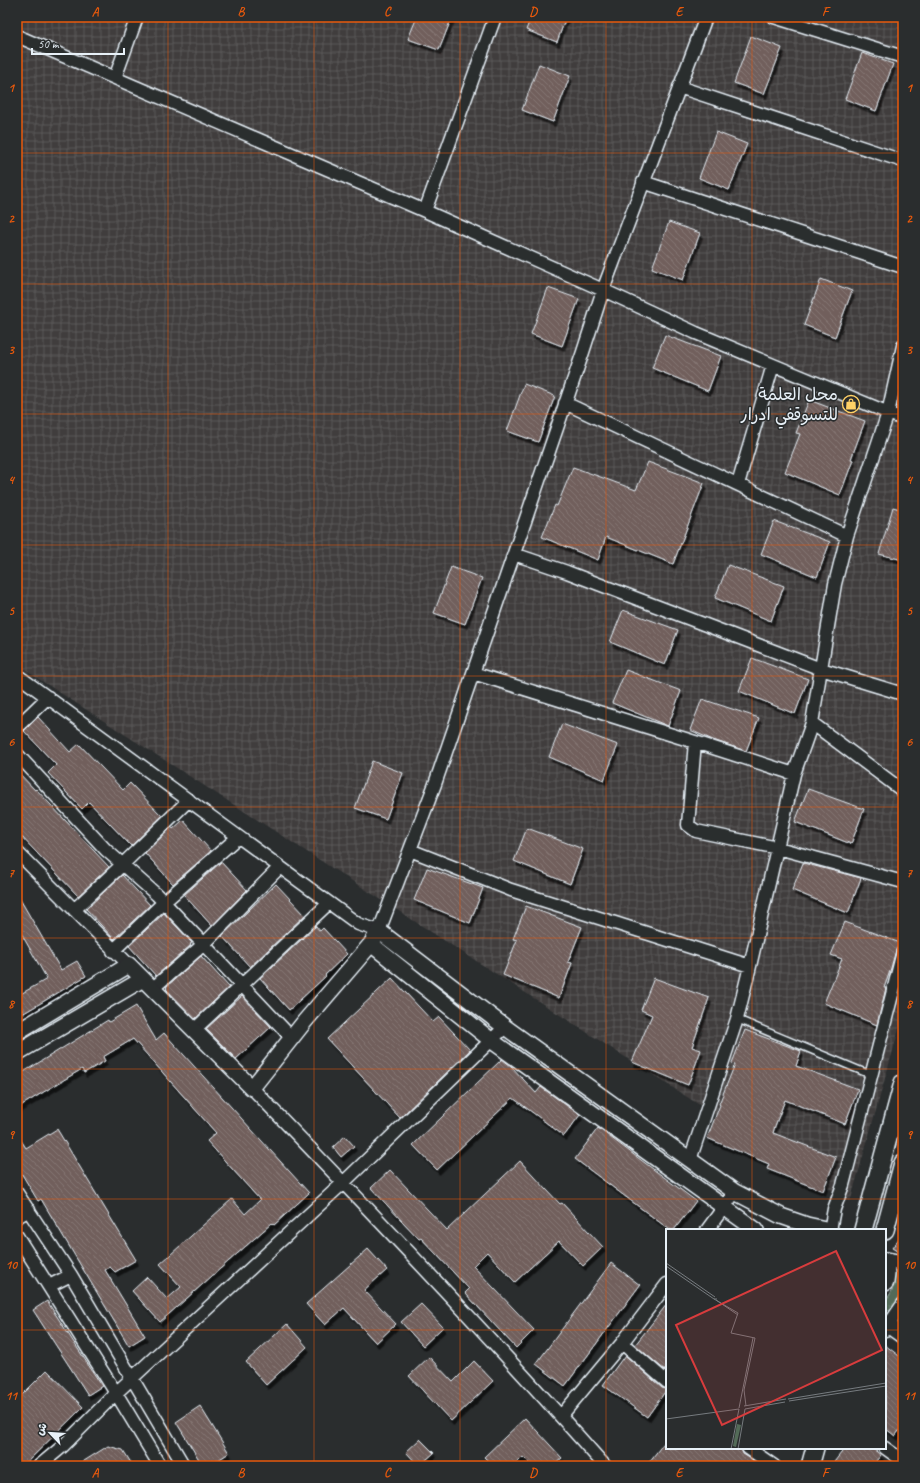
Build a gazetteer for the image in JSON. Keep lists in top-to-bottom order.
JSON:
{
  "places": {
    "shop": ["محل العلمة للتسوقفي ادرار"]
  },
  "scale_bar": "50 m",
  "north": "top left",
  "grid": {
    "columns": [
      "A",
      "B",
      "C",
      "D",
      "E",
      "F"
    ],
    "rows": [
      "1",
      "2",
      "3",
      "4",
      "5",
      "6",
      "7",
      "8",
      "9",
      "10",
      "11"
    ]
  }
}
